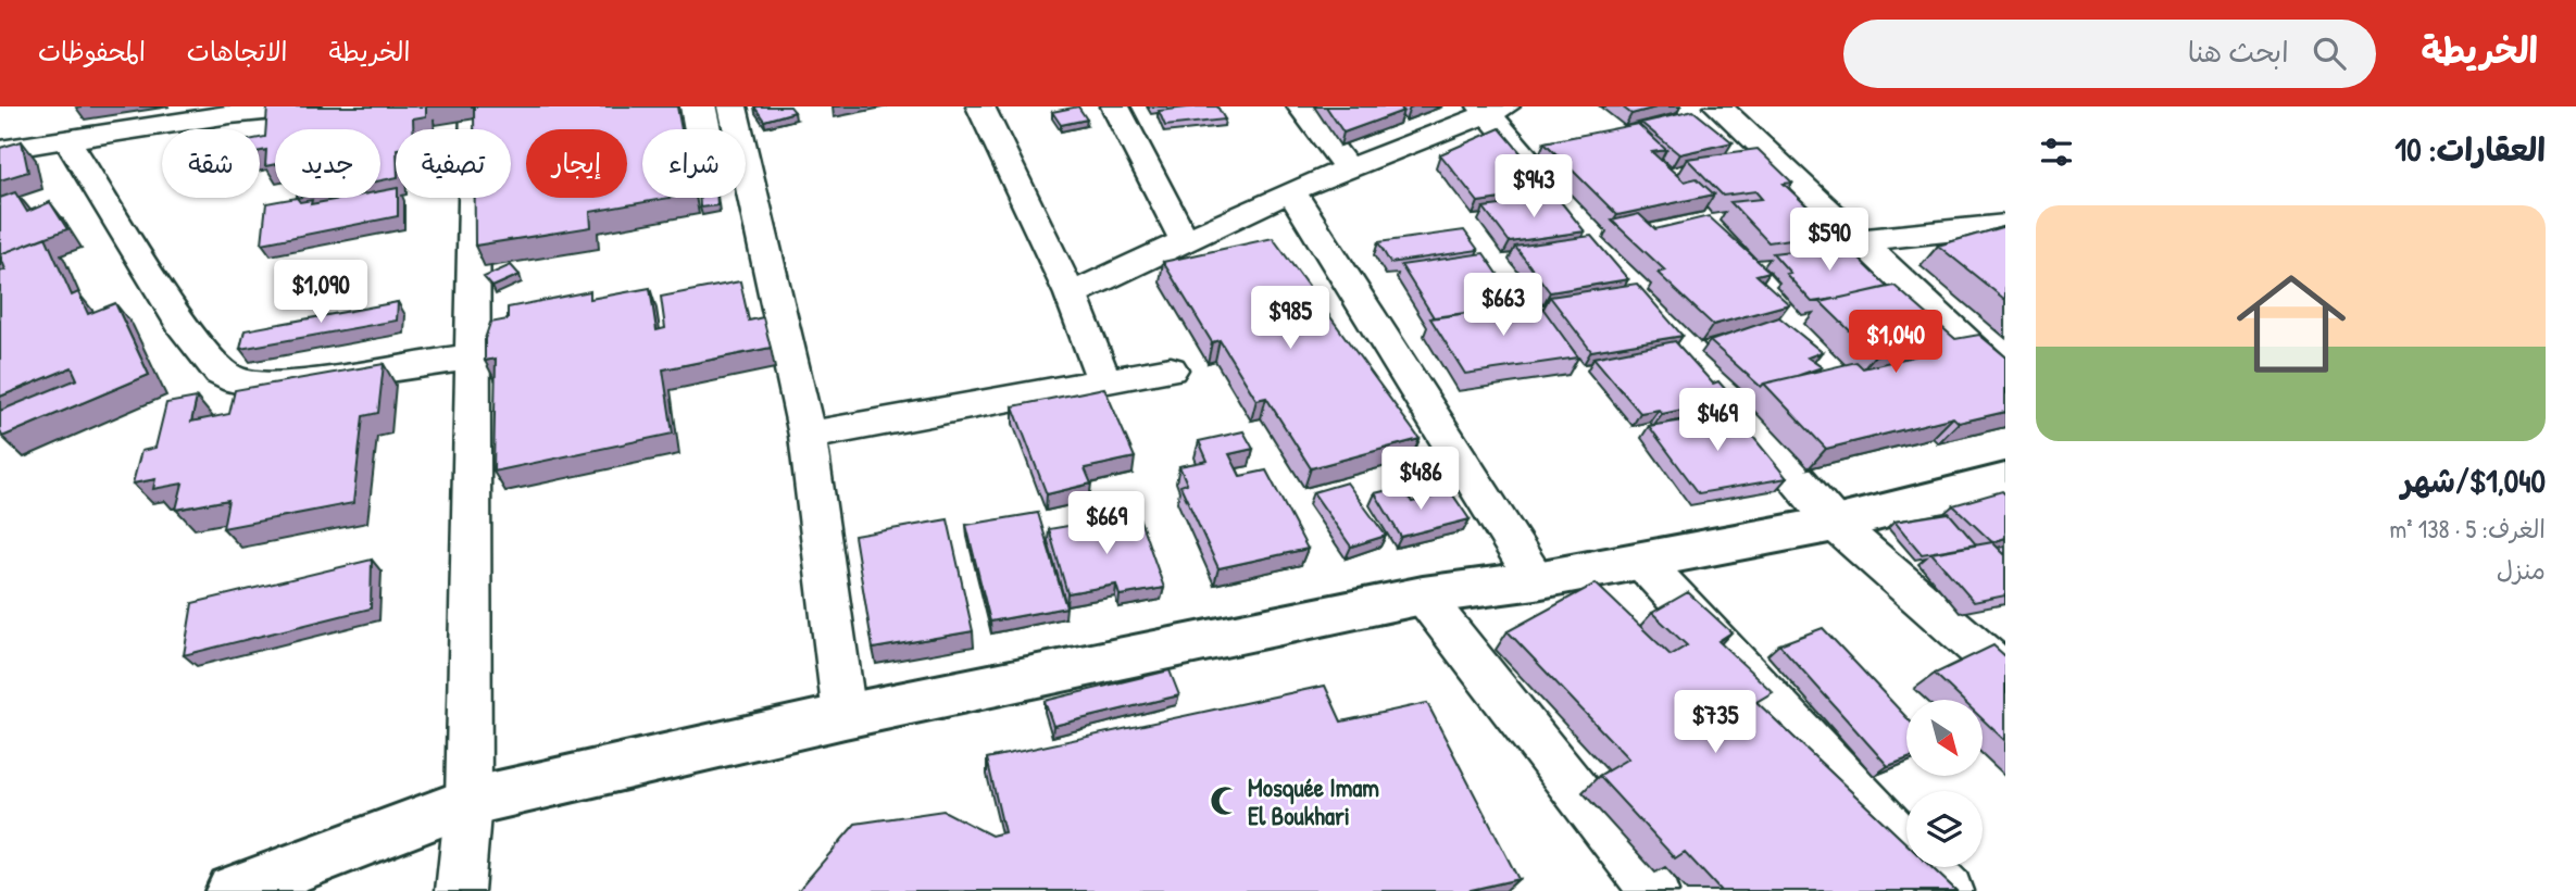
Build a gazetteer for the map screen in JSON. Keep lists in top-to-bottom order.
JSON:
{
  "places": {
    "mosque": ["Mosquée Imam El Boukhari"]
  },
  "north": "bottom right",
  "page": {
    "header": "الخريطة",
    "search": "ابحث هنا",
    "nav": ["الخريطة", "الاتجاهات", "المحفوظات"],
    "heading": "العقارات: 10",
    "chip": [
      "شراء",
      "إيجار",
      "تصفية",
      "جديد",
      "شقة"
    ],
    "price": [
      "$943",
      "$590",
      "$1,090",
      "$663",
      "$985",
      "$1,040",
      "$469",
      "$486",
      "$669",
      "$735"
    ],
    "list": [
      {
        "name": "$1,040/شهر",
        "note": "الغرف: 5 · 138 m² · منزل"
      }
    ]
  }
}
